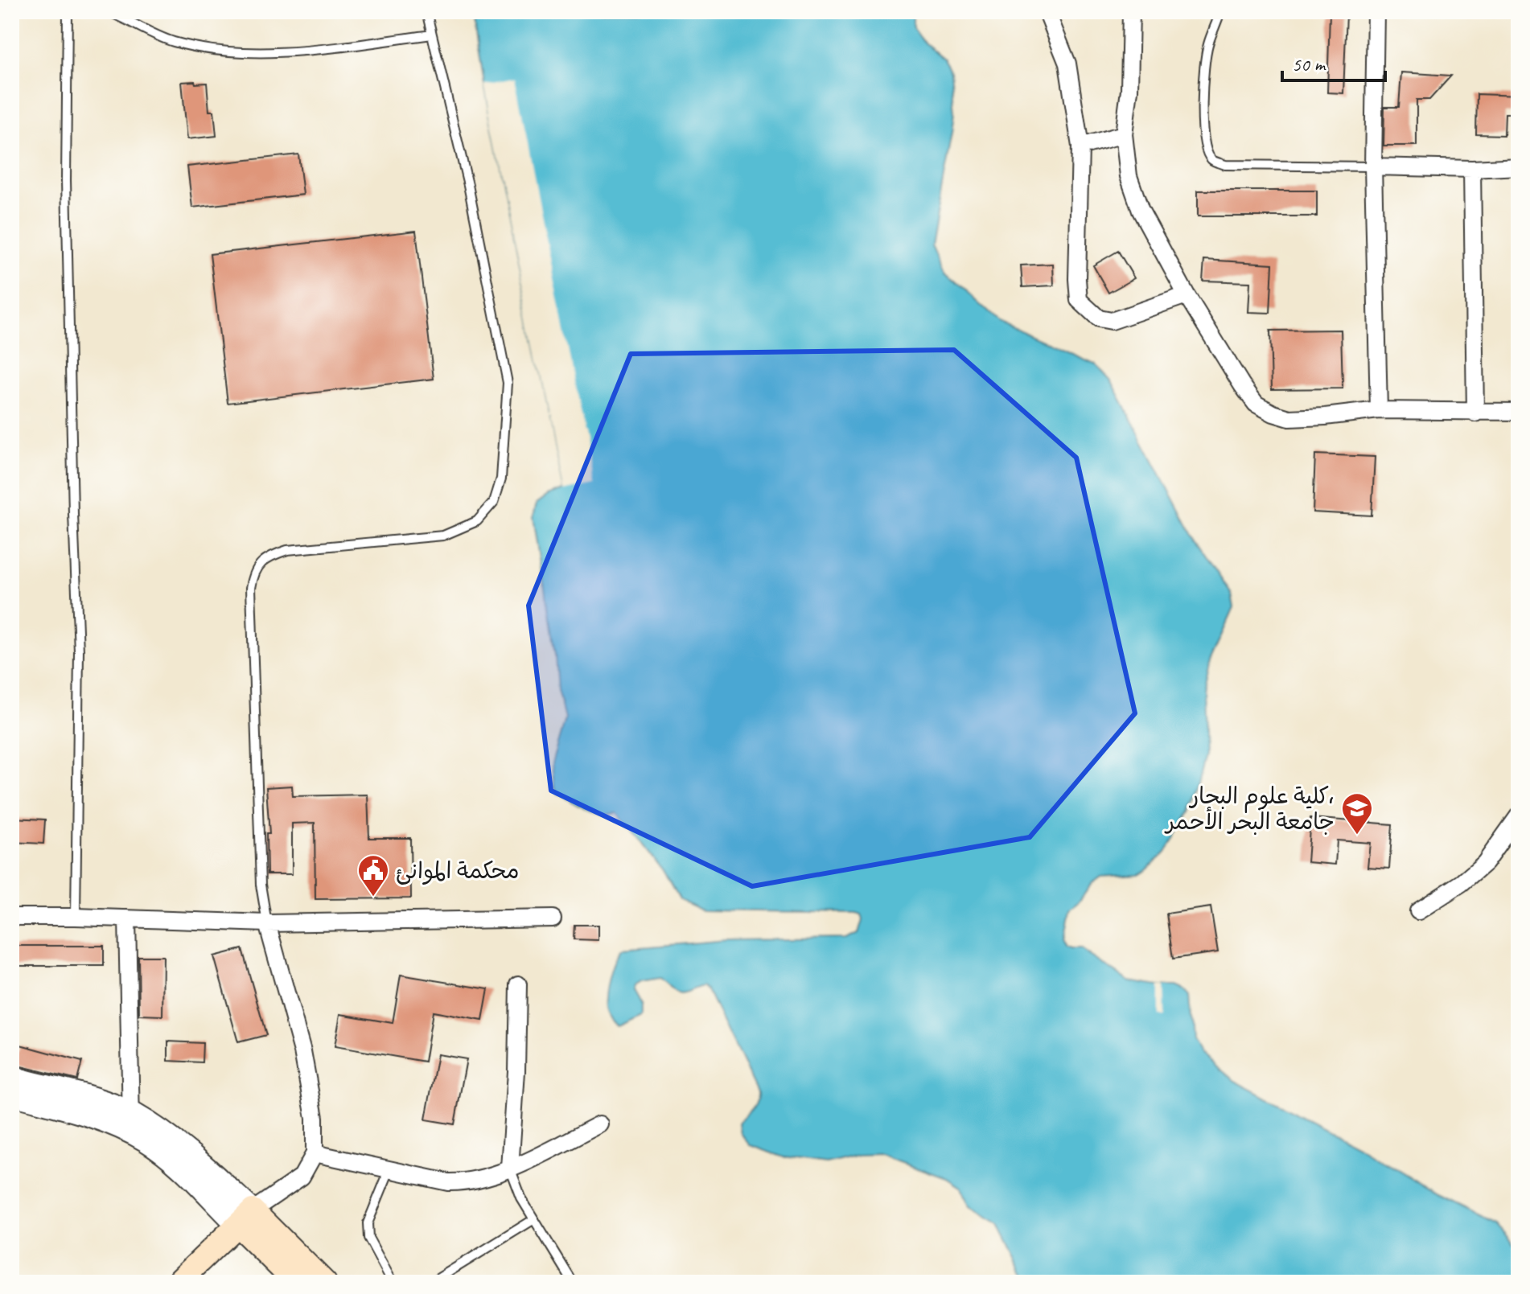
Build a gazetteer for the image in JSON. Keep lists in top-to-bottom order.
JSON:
{
  "places": {
    "school or university": ["كلية علوم البحار، جامعة البحر الأحمر"],
    "public building": ["محكمة الموانئ"]
  },
  "scale_bar": "50 m"
}
